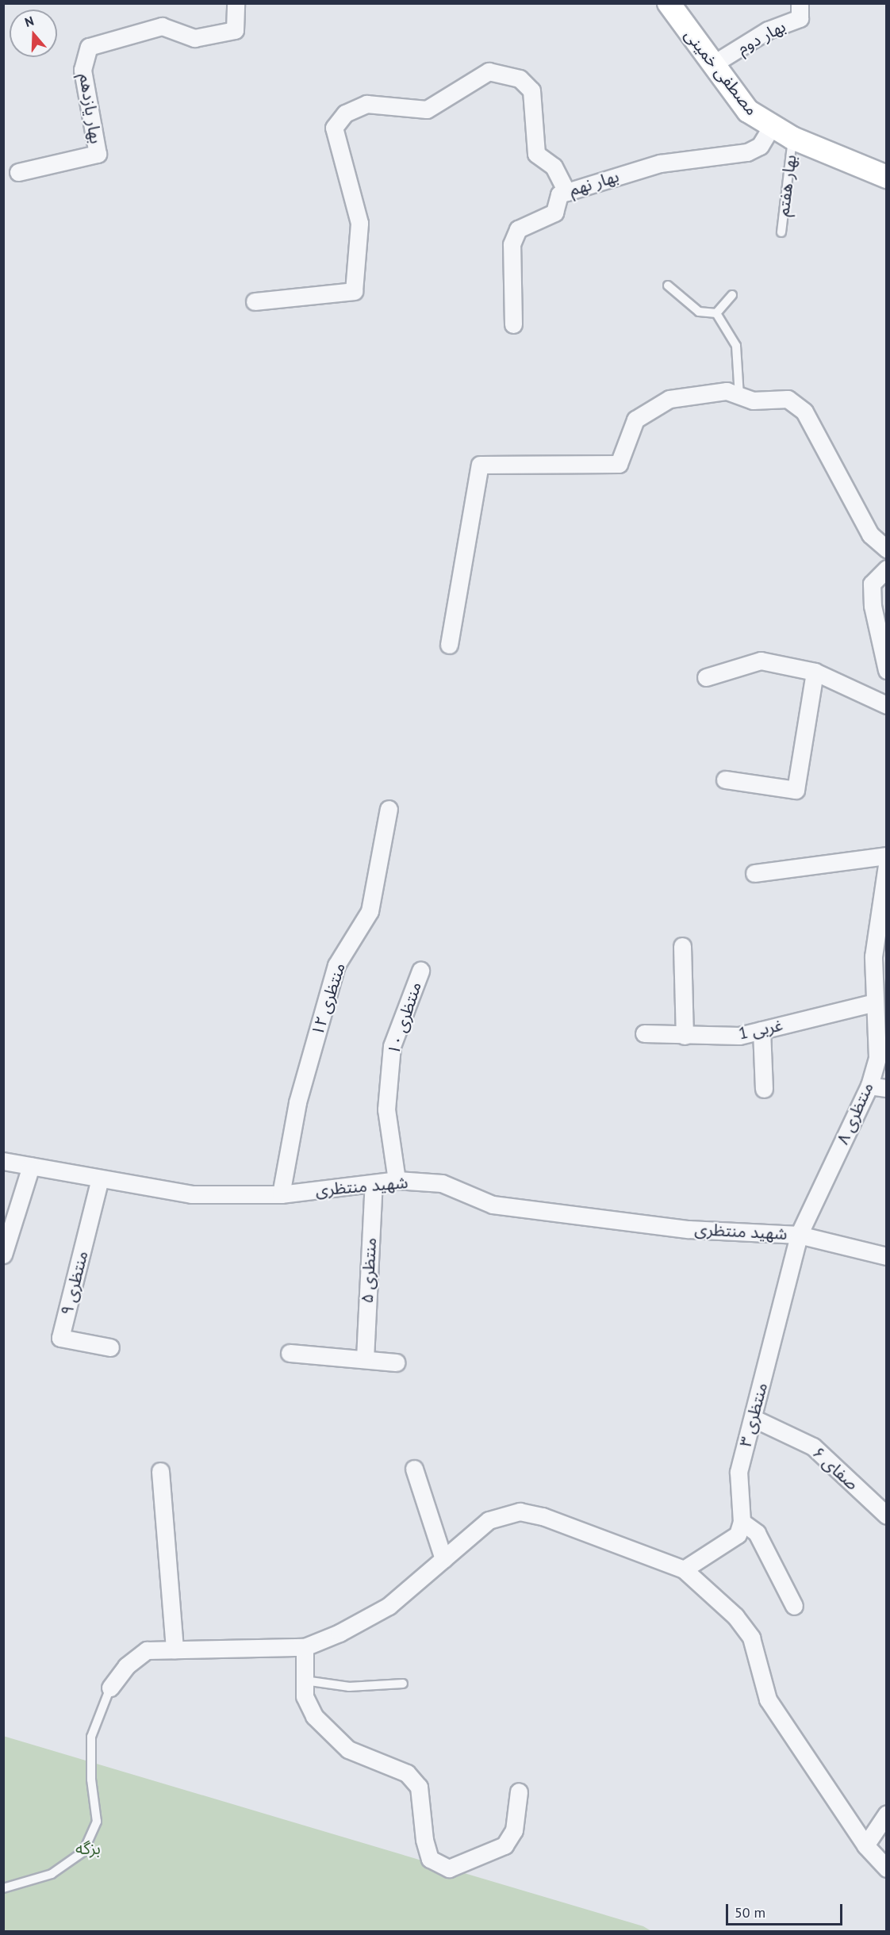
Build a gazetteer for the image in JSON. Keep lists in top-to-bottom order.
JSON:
{
  "streets": {
    "street": [
      "بهار دوم",
      "مصطفی خمینی",
      "بهار یازدهم",
      "بهار نهم",
      "منتظری ۱۲",
      "منتظری ۱۰",
      "غربی 1",
      "منتظری ۸",
      "شهید منتظری",
      "منتظری ۵",
      "منتظری ۹",
      "منتظری ۳",
      "صفای ۶"
    ],
    "lane": ["بهار هفتم"]
  },
  "crossings": [
    ["بهار دوم", "مصطفی خمینی"],
    ["مصطفی خمینی", "بهار نهم"],
    ["مصطفی خمینی", "بهار هفتم"],
    ["منتظری ۱۲", "شهید منتظری"],
    ["منتظری ۱۰", "شهید منتظری"],
    ["غربی 1", "منتظری ۸"],
    ["منتظری ۸", "شهید منتظری"],
    ["منتظری ۸", "منتظری ۳"],
    ["شهید منتظری", "منتظری ۵"],
    ["شهید منتظری", "منتظری ۹"],
    ["شهید منتظری", "منتظری ۳"],
    ["منتظری ۳", "صفای ۶"]
  ],
  "parks": ["بزگه"],
  "scale_bar": "50 m",
  "north": "top"
}
